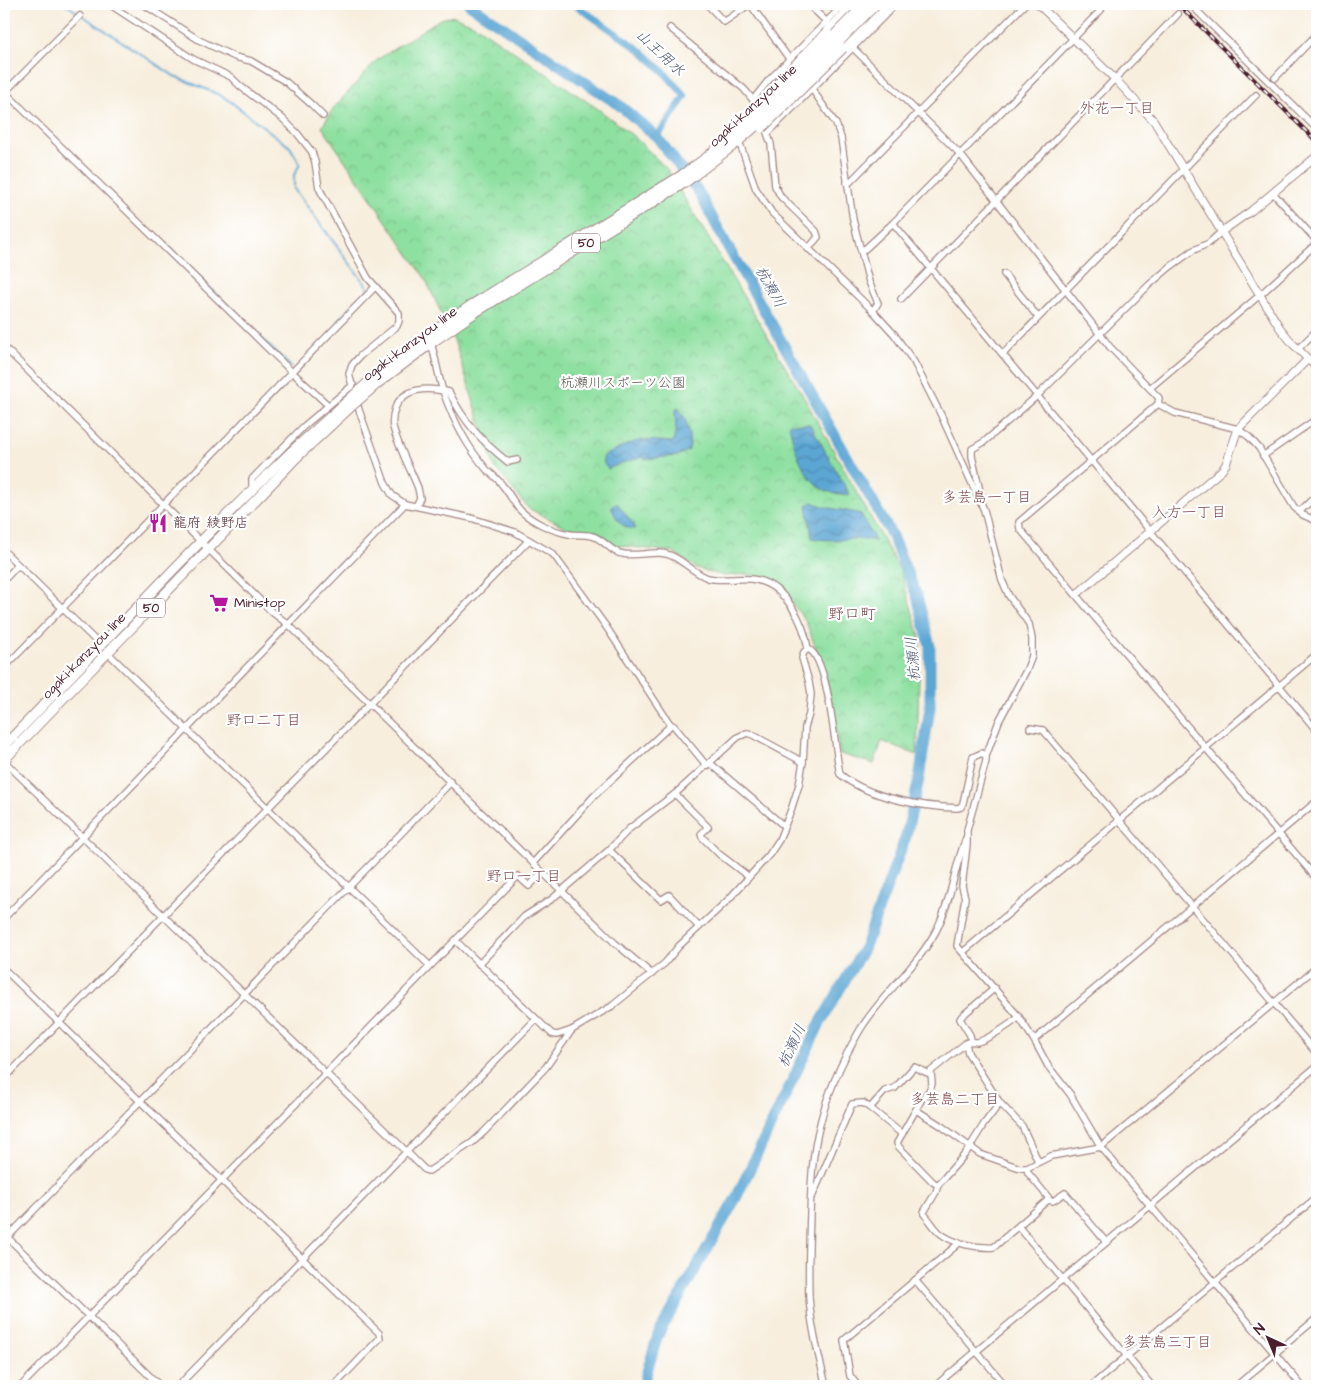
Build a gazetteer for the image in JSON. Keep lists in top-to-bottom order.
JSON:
{
  "streets": {
    "main road": ["ogaki-kanzyou line", "50"]
  },
  "crossings": [
    ["ogaki-kanzyou line", "50"]
  ],
  "districts": [
    "外花一丁目",
    "多芸島一丁目",
    "入方一丁目",
    "野口町",
    "野口二丁目",
    "野口一丁目",
    "多芸島二丁目",
    "多芸島三丁目"
  ],
  "water": ["山王用水", "杭瀬川"],
  "parks": ["杭瀬川スポーツ公園"],
  "places": {
    "restaurant": ["龍府 綾野店"],
    "supermarket": ["Ministop"]
  },
  "north": "top left"
}
